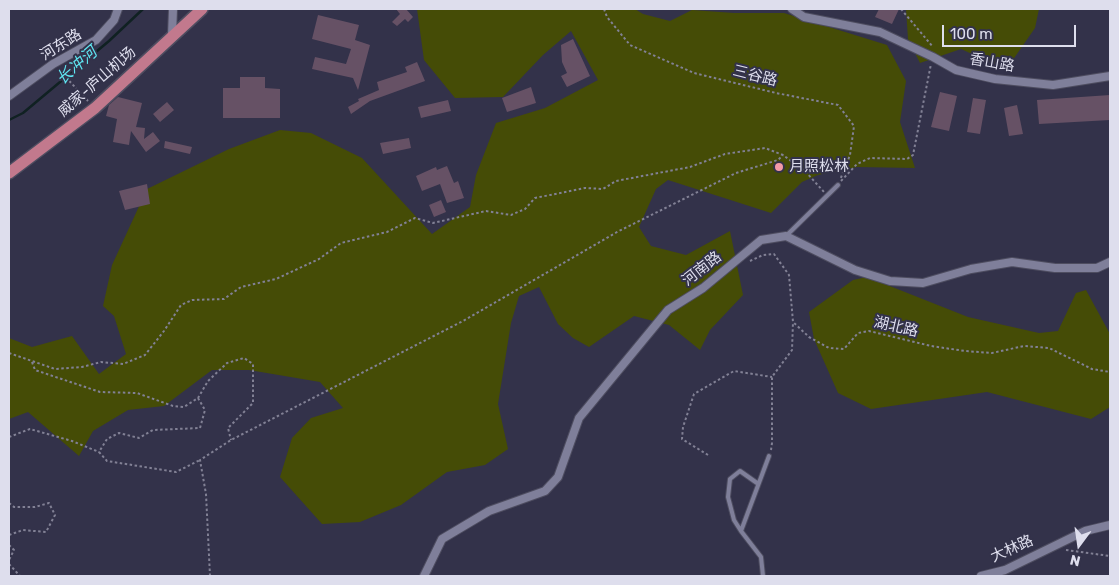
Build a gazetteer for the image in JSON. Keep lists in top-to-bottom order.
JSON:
{
  "streets": {
    "main road": ["威家-庐山机场"],
    "street": [
      "河东路",
      "香山路",
      "河南路",
      "大林路"
    ],
    "path": ["三谷路", "湖北路"]
  },
  "water": ["长冲河"],
  "places": ["月照松林"],
  "scale_bar": "100 m",
  "north": "bottom"
}
